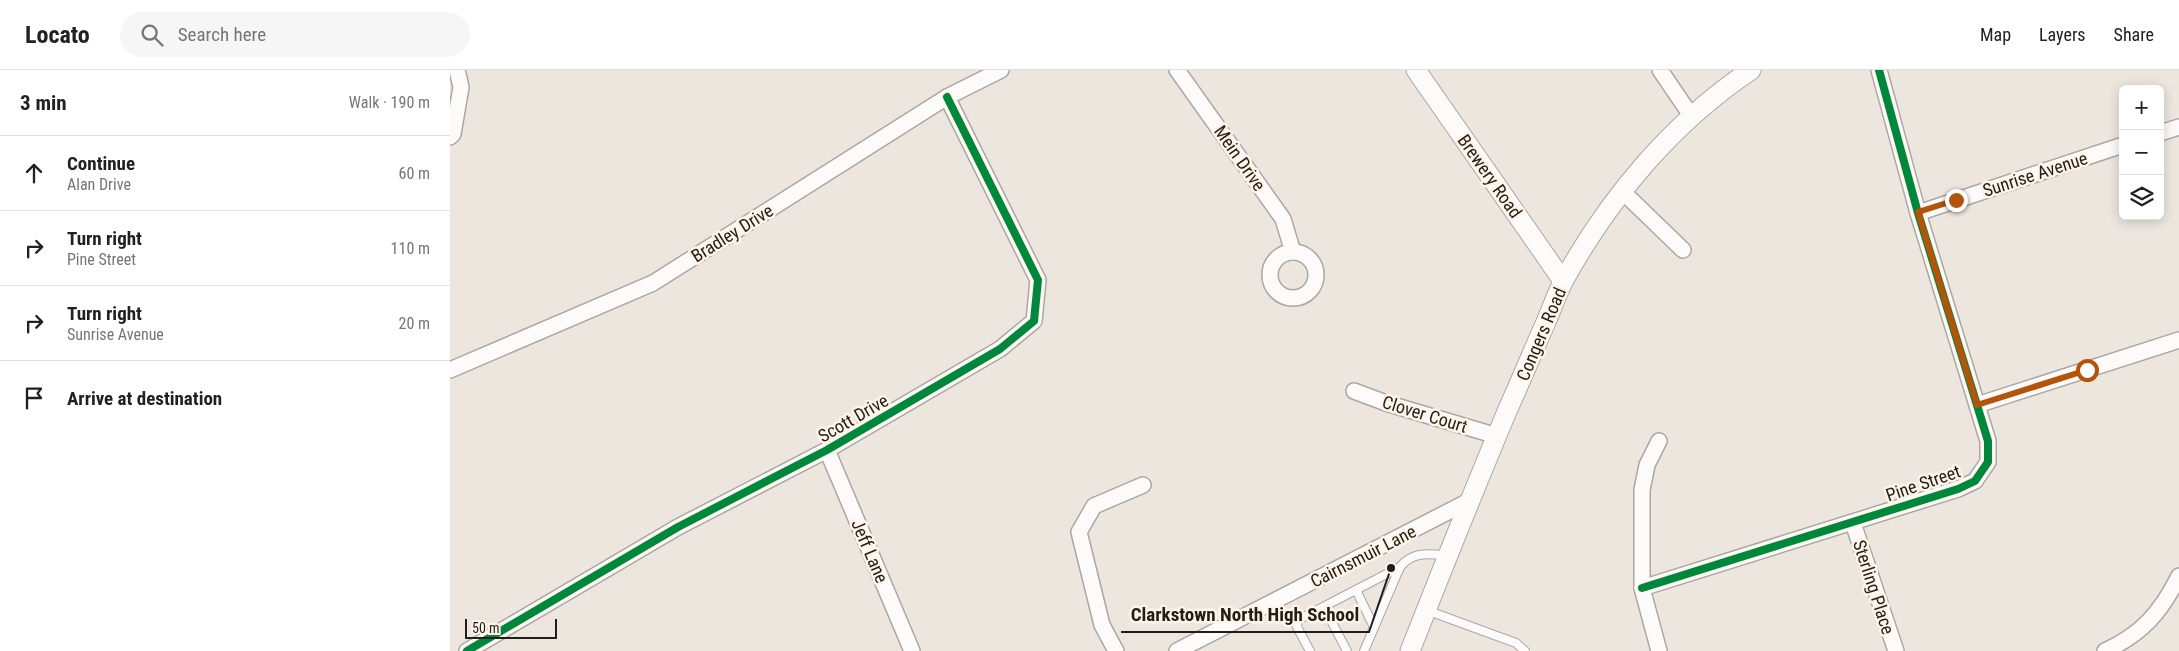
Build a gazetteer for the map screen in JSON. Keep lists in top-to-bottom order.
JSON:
{
  "streets": {
    "street": [
      "Mein Drive",
      "Sunrise Avenue",
      "Brewery Road",
      "Bradley Drive",
      "Congers Road",
      "Clover Court",
      "Scott Drive",
      "Pine Street",
      "Jeff Lane",
      "Cairnsmuir Lane",
      "Sterling Place"
    ]
  },
  "crossings": [
    ["Sunrise Avenue", "Pine Street"],
    ["Brewery Road", "Congers Road"],
    ["Bradley Drive", "Scott Drive"],
    ["Congers Road", "Clover Court"],
    ["Congers Road", "Cairnsmuir Lane"],
    ["Scott Drive", "Jeff Lane"],
    ["Pine Street", "Sterling Place"]
  ],
  "places": ["Clarkstown North High School"],
  "scale_bar": "50 m",
  "page": {
    "header": "Locato",
    "search": "Search here",
    "nav": ["Map", "Layers", "Share"],
    "heading": ["3 min", "Walk · 190 m"],
    "map_buttons": ["+", "−"],
    "list": [
      ["Continue", "Alan Drive", "60 m"],
      ["Turn right", "Pine Street", "110 m"],
      ["Turn right", "Sunrise Avenue", "20 m"],
      "Arrive at destination"
    ],
    "scale": "50 m"
  }
}
